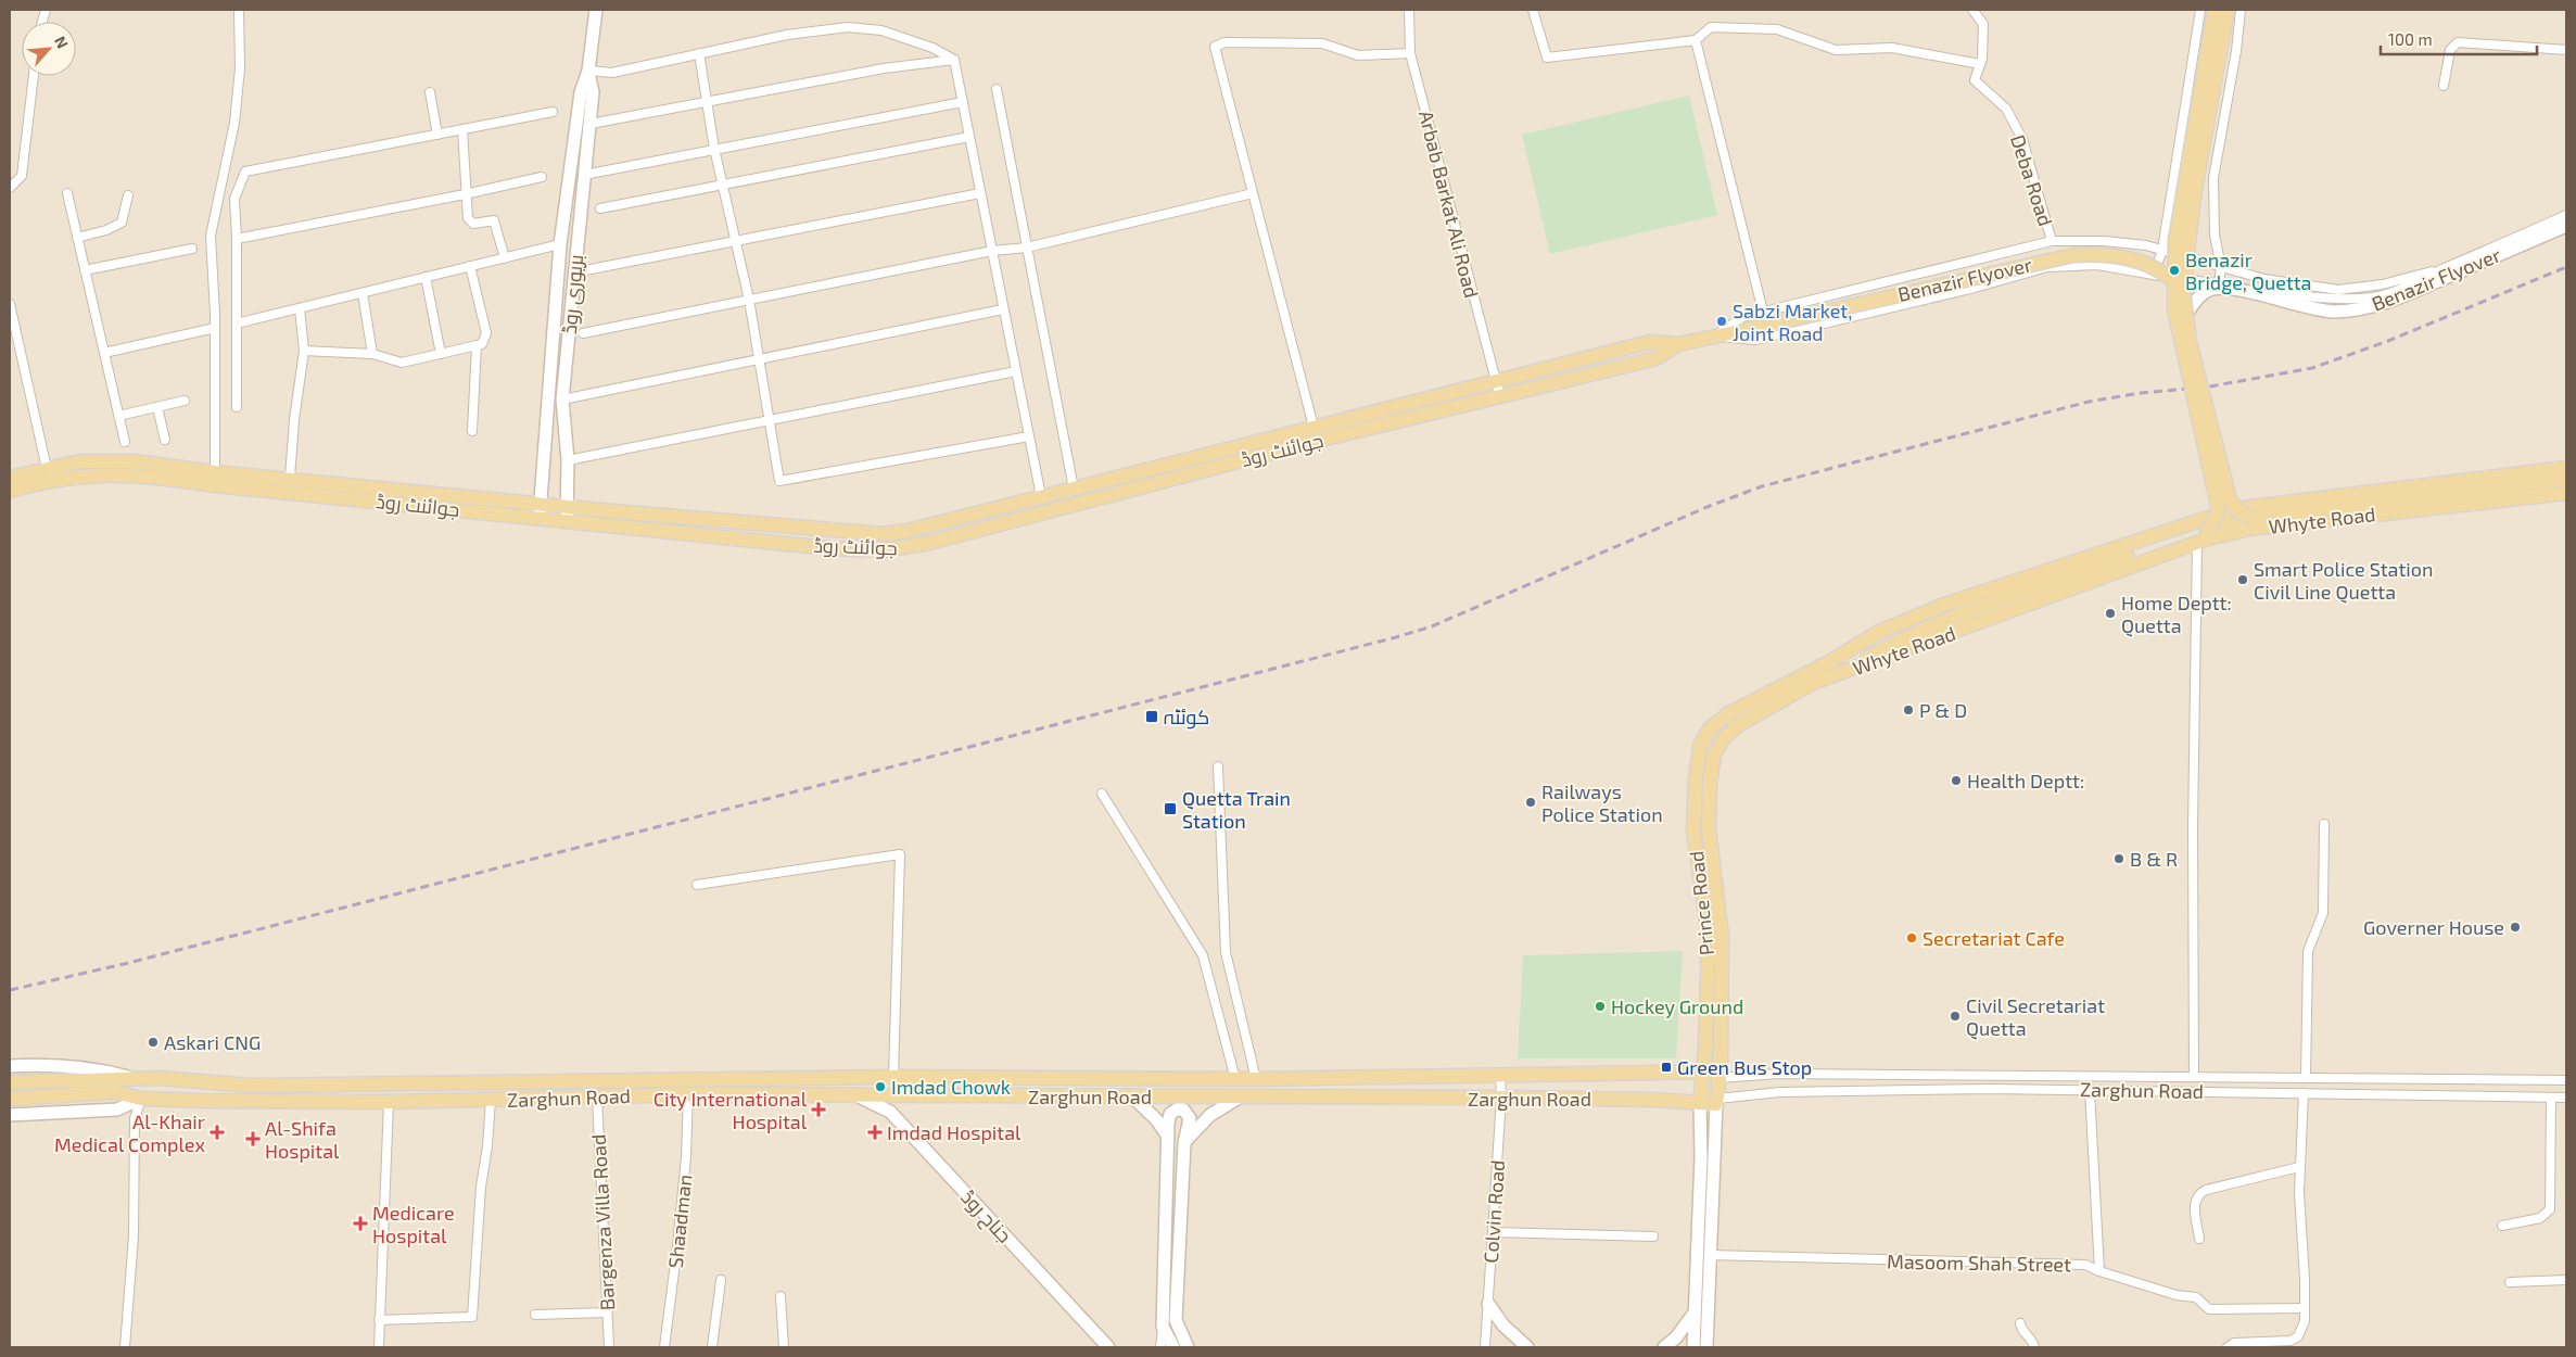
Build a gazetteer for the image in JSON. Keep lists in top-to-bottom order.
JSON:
{
  "streets": {
    "main road": [
      "Benazir Flyover",
      "بریوری روڈ",
      "جوائنٹ روڈ",
      "Whyte Road",
      "Prince Road",
      "Zarghun Road",
      "جناح روڈ"
    ],
    "street": [
      "Deba Road",
      "Arbab Barkat Ali Road",
      "Colvin Road",
      "Shaadman",
      "Bargenza Villa Road",
      "Masoom Shah Street"
    ]
  },
  "crossings": [
    ["Arbab Barkat Ali Road", "جوائنٹ روڈ"],
    ["Benazir Flyover", "جوائنٹ روڈ"],
    ["بریوری روڈ", "جوائنٹ روڈ"],
    ["Whyte Road", "Prince Road"],
    ["Prince Road", "Zarghun Road"],
    ["Prince Road", "Masoom Shah Street"],
    ["Zarghun Road", "Colvin Road"],
    ["Zarghun Road", "جناح روڈ"],
    ["Zarghun Road", "Shaadman"],
    ["Zarghun Road", "Bargenza Villa Road"]
  ],
  "places": {
    "other": [
      "Benazir Bridge, Quetta",
      "Sabzi Market, Joint Road",
      "Smart Police Station Civil Line Quetta",
      "Home Deptt: Quetta",
      "P & D",
      "Health Deptt:",
      "Railways Police Station",
      "B & R",
      "Governer House",
      "Secretariat Cafe",
      "Hockey Ground",
      "Civil Secretariat Quetta",
      "Askari CNG",
      "Imdad Chowk"
    ],
    "transit": ["کوئٹہ", "Quetta Train Station", "Green Bus Stop"],
    "health": [
      "City International Hospital",
      "Al-Khair Medical Complex",
      "Imdad Hospital",
      "Al-Shifa Hospital",
      "Medicare Hospital"
    ]
  },
  "scale_bar": "100 m",
  "north": "top right"
}
